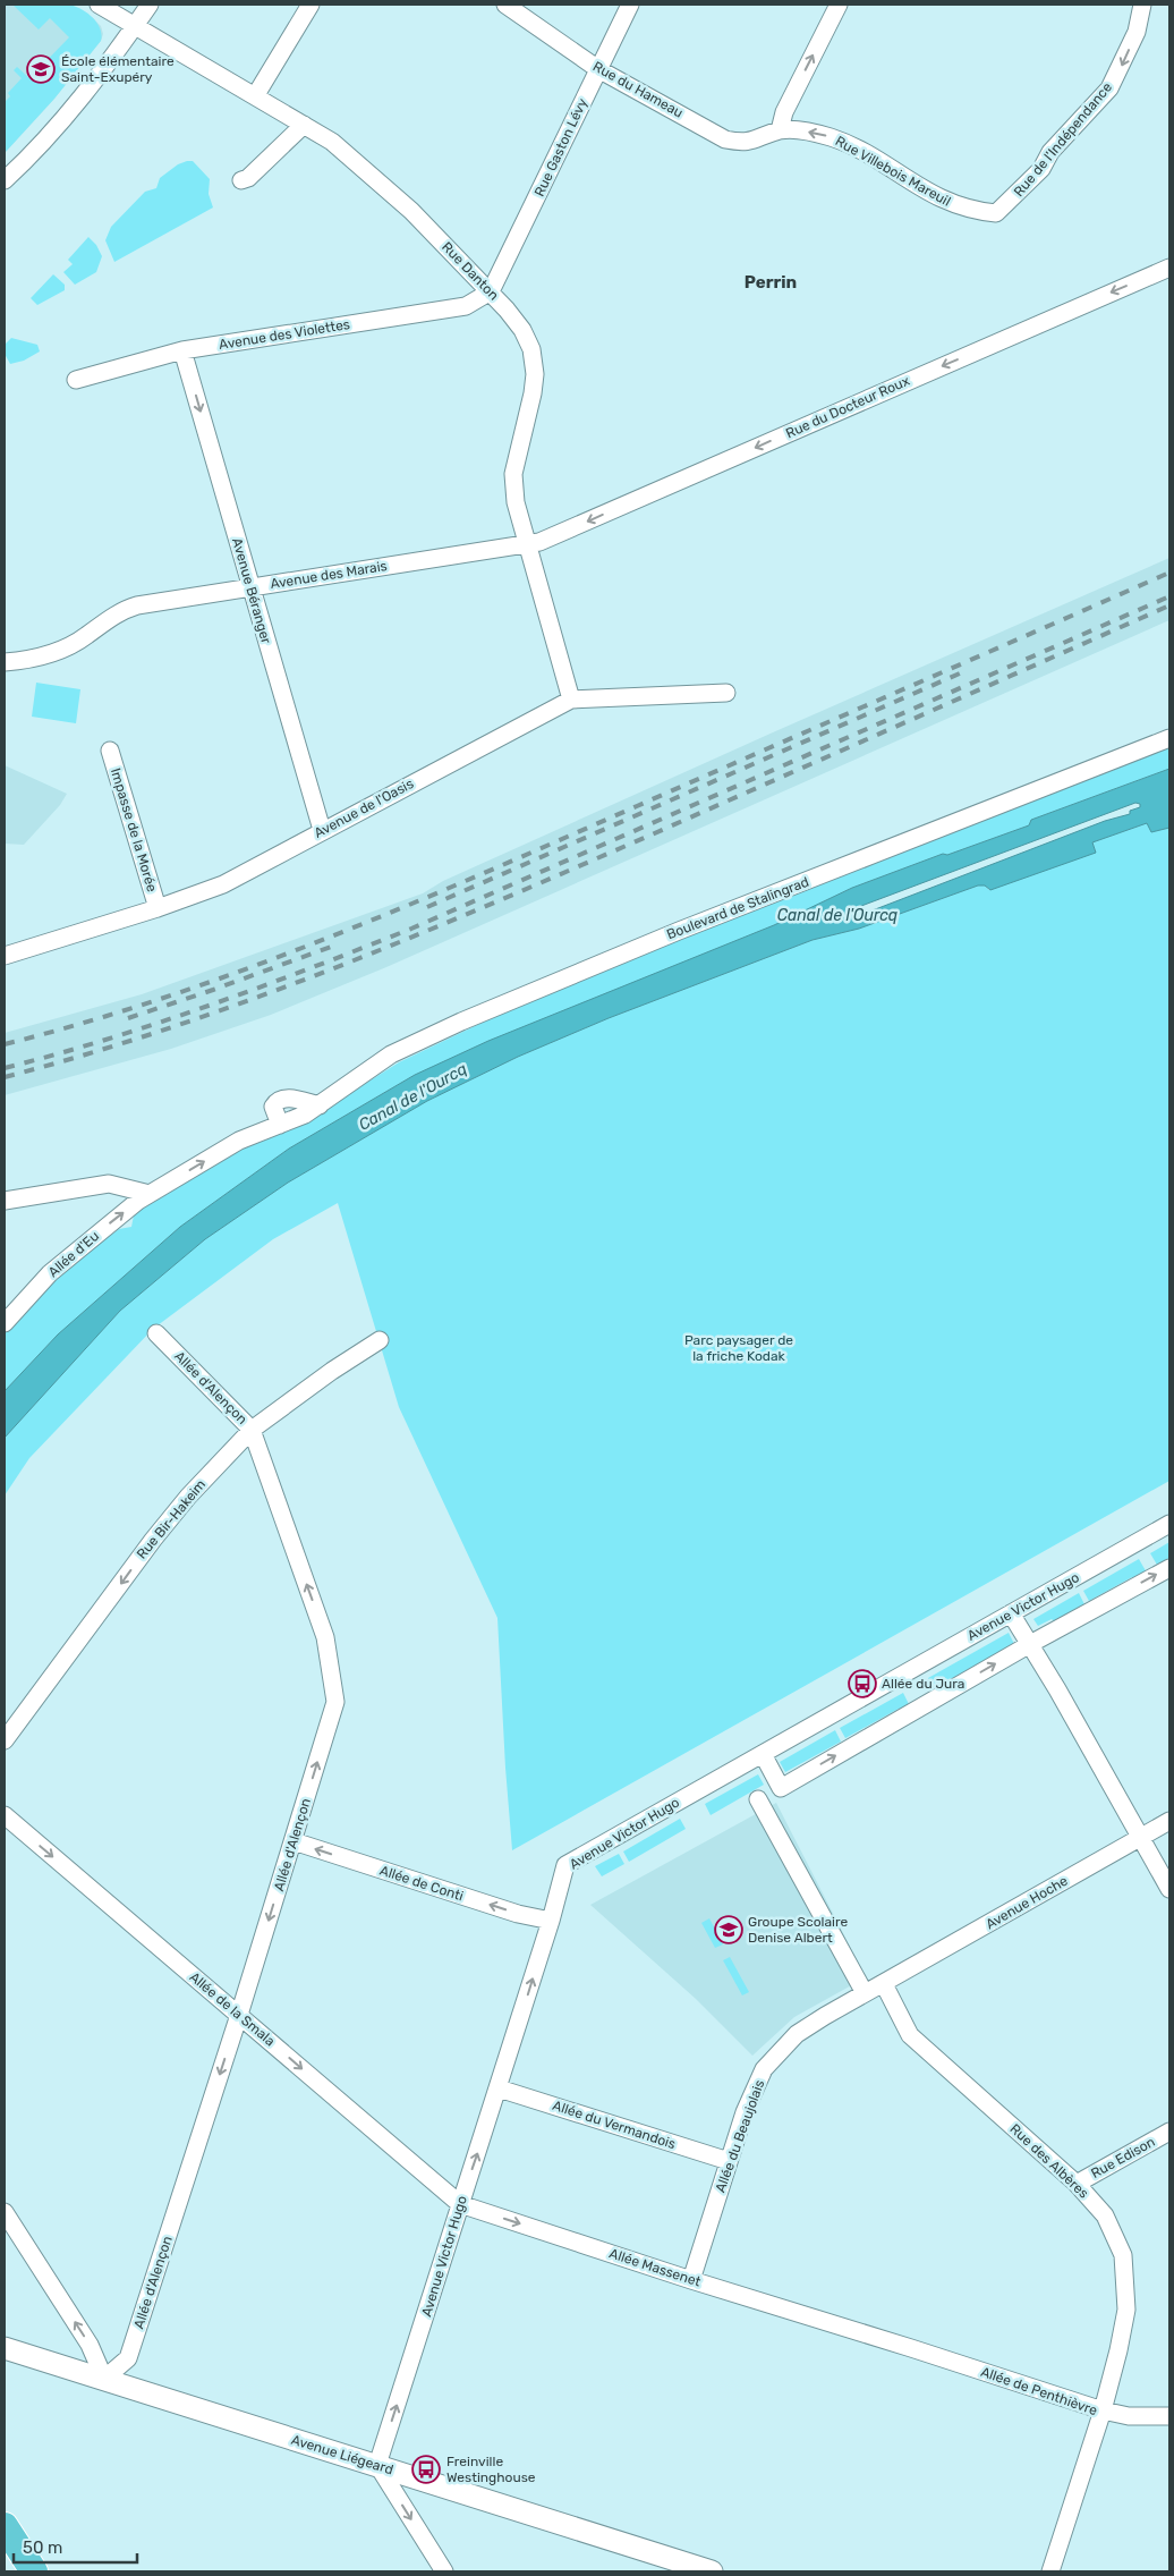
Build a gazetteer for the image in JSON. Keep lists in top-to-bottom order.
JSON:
{
  "streets": {
    "street": [
      "Rue du Hameau",
      "Rue de l'Indépendance",
      "Rue Gaston Lévy",
      "Rue Villebois Mareuil",
      "Rue Danton",
      "Avenue des Violettes",
      "Rue du Docteur Roux",
      "Avenue des Marais",
      "Avenue Béranger",
      "Avenue de l'Oasis",
      "Impasse de la Morée",
      "Boulevard de Stalingrad",
      "Allée d'Eu",
      "Allée d'Alençon",
      "Rue Bir-Hakeim",
      "Avenue Victor Hugo",
      "Allée de Conti",
      "Avenue Hoche",
      "Allée de la Smala",
      "Allée du Vermandois",
      "Allée du Beaujolais",
      "Rue Edison",
      "Rue des Albères",
      "Allée Massenet",
      "Allée de Penthièvre",
      "Avenue Liégeard"
    ]
  },
  "crossings": [
    ["Rue du Hameau", "Rue Gaston Lévy"],
    ["Rue du Hameau", "Rue Villebois Mareuil"],
    ["Rue de l'Indépendance", "Rue Villebois Mareuil"],
    ["Rue Gaston Lévy", "Rue Danton"],
    ["Rue Gaston Lévy", "Avenue des Violettes"],
    ["Rue Danton", "Avenue des Violettes"],
    ["Rue Danton", "Rue du Docteur Roux"],
    ["Rue Danton", "Avenue des Marais"],
    ["Rue Danton", "Avenue de l'Oasis"],
    ["Avenue des Violettes", "Avenue Béranger"],
    ["Rue du Docteur Roux", "Avenue des Marais"],
    ["Avenue des Marais", "Avenue Béranger"],
    ["Avenue Béranger", "Avenue de l'Oasis"],
    ["Avenue de l'Oasis", "Impasse de la Morée"],
    ["Boulevard de Stalingrad", "Allée d'Eu"],
    ["Allée d'Alençon", "Rue Bir-Hakeim"],
    ["Allée d'Alençon", "Allée de Conti"],
    ["Allée d'Alençon", "Allée de la Smala"],
    ["Allée d'Alençon", "Avenue Liégeard"],
    ["Avenue Victor Hugo", "Allée de Conti"],
    ["Avenue Victor Hugo", "Allée de la Smala"],
    ["Avenue Victor Hugo", "Allée du Vermandois"],
    ["Avenue Victor Hugo", "Allée Massenet"],
    ["Avenue Victor Hugo", "Avenue Liégeard"],
    ["Avenue Hoche", "Allée du Beaujolais"],
    ["Avenue Hoche", "Rue des Albères"],
    ["Allée de la Smala", "Allée Massenet"],
    ["Allée du Vermandois", "Allée du Beaujolais"],
    ["Allée du Beaujolais", "Rue des Albères"],
    ["Allée du Beaujolais", "Allée Massenet"],
    ["Rue Edison", "Rue des Albères"],
    ["Rue des Albères", "Allée de Penthièvre"],
    ["Allée Massenet", "Allée de Penthièvre"]
  ],
  "one_way": [
    "Rue de l'Indépendance",
    "Rue Villebois Mareuil",
    "Rue du Docteur Roux",
    "Avenue Béranger",
    "Allée d'Eu",
    "Rue Bir-Hakeim",
    "Avenue Victor Hugo",
    "Allée de Conti",
    "Allée de la Smala",
    "Allée Massenet"
  ],
  "districts": ["Perrin"],
  "water": ["Canal de l'Ourcq"],
  "parks": ["Parc paysager de la friche Kodak"],
  "places": {
    "school or university": ["École élémentaire Saint-Exupéry", "Groupe Scolaire Denise Albert"],
    "bus stop": ["Allée du Jura", "Freinville Westinghouse"]
  },
  "scale_bar": "50 m"
}
